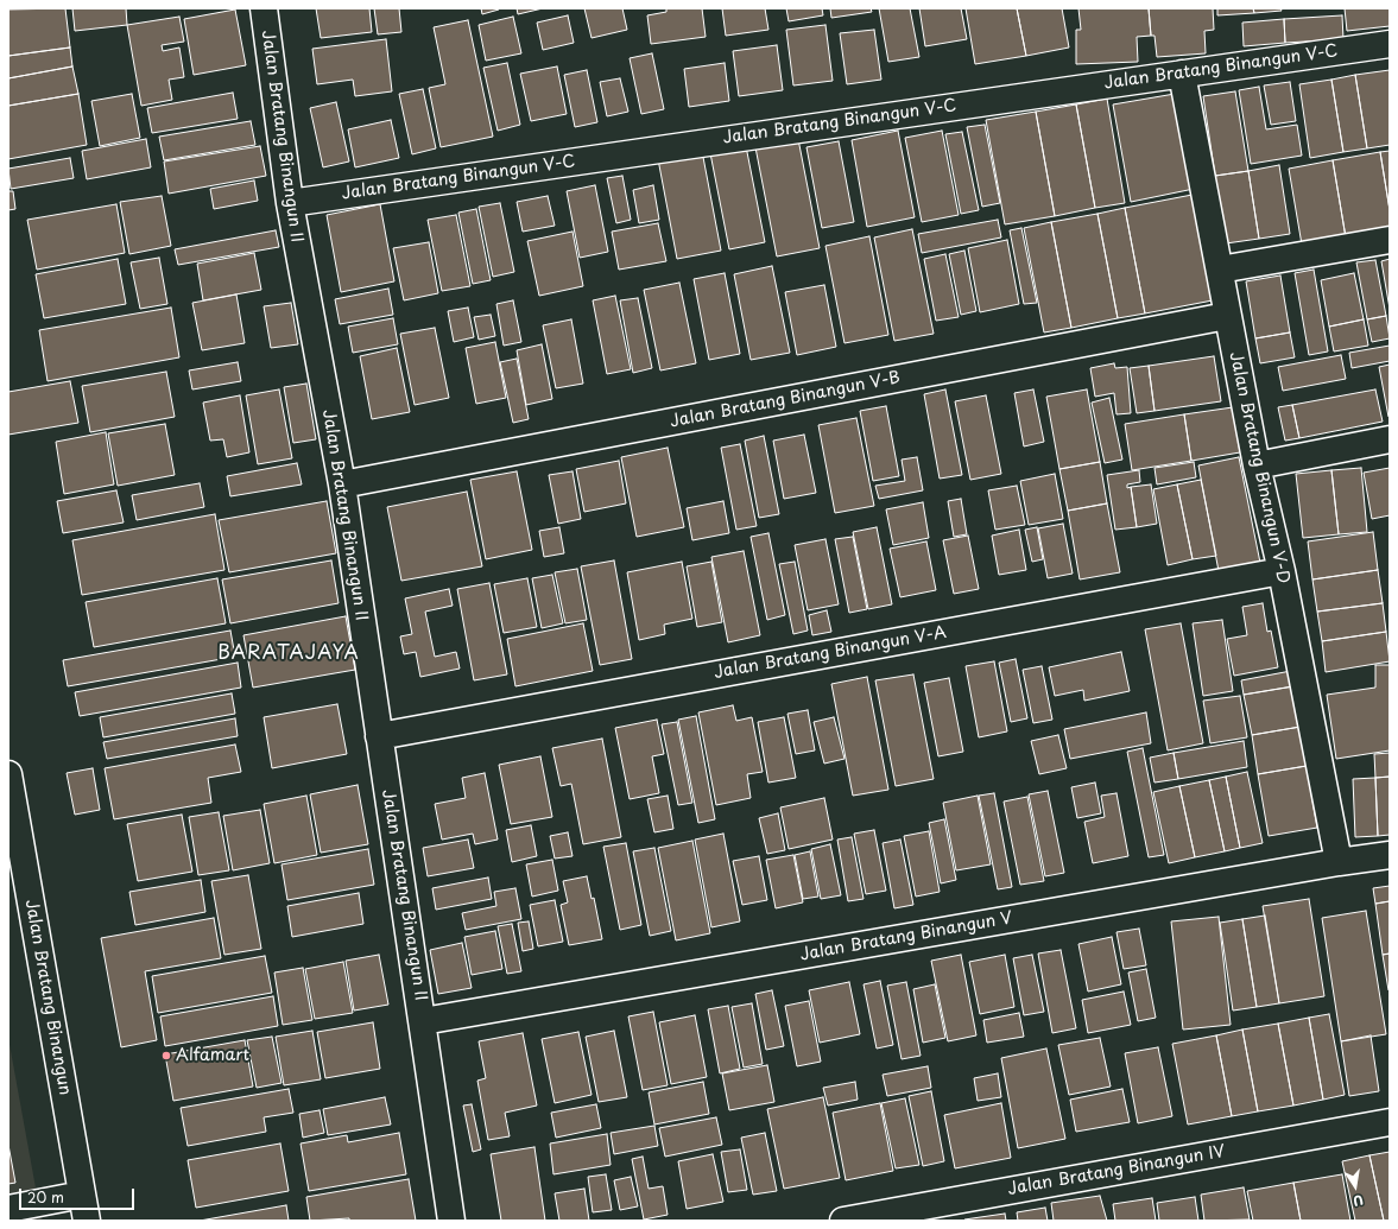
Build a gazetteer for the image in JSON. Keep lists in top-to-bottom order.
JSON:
{
  "streets": {
    "street": [
      "Jalan Bratang Binangun V-C",
      "Jalan Bratang Binangun II",
      "Jalan Bratang Binangun V-B",
      "Jalan Bratang Binangun V-D",
      "Jalan Bratang Binangun V-A",
      "Jalan Bratang Binangun V",
      "Jalan Bratang Binangun",
      "Jalan Bratang Binangun IV"
    ]
  },
  "crossings": [
    ["Jalan Bratang Binangun V-C", "Jalan Bratang Binangun II"],
    ["Jalan Bratang Binangun V-C", "Jalan Bratang Binangun V-D"],
    ["Jalan Bratang Binangun II", "Jalan Bratang Binangun V-B"],
    ["Jalan Bratang Binangun II", "Jalan Bratang Binangun V-A"],
    ["Jalan Bratang Binangun II", "Jalan Bratang Binangun V"],
    ["Jalan Bratang Binangun V-B", "Jalan Bratang Binangun V-D"],
    ["Jalan Bratang Binangun V-D", "Jalan Bratang Binangun V-A"],
    ["Jalan Bratang Binangun V-D", "Jalan Bratang Binangun V"]
  ],
  "districts": ["BARATAJAYA"],
  "places": ["Alfamart"],
  "scale_bar": "20 m",
  "north": "bottom"
}
